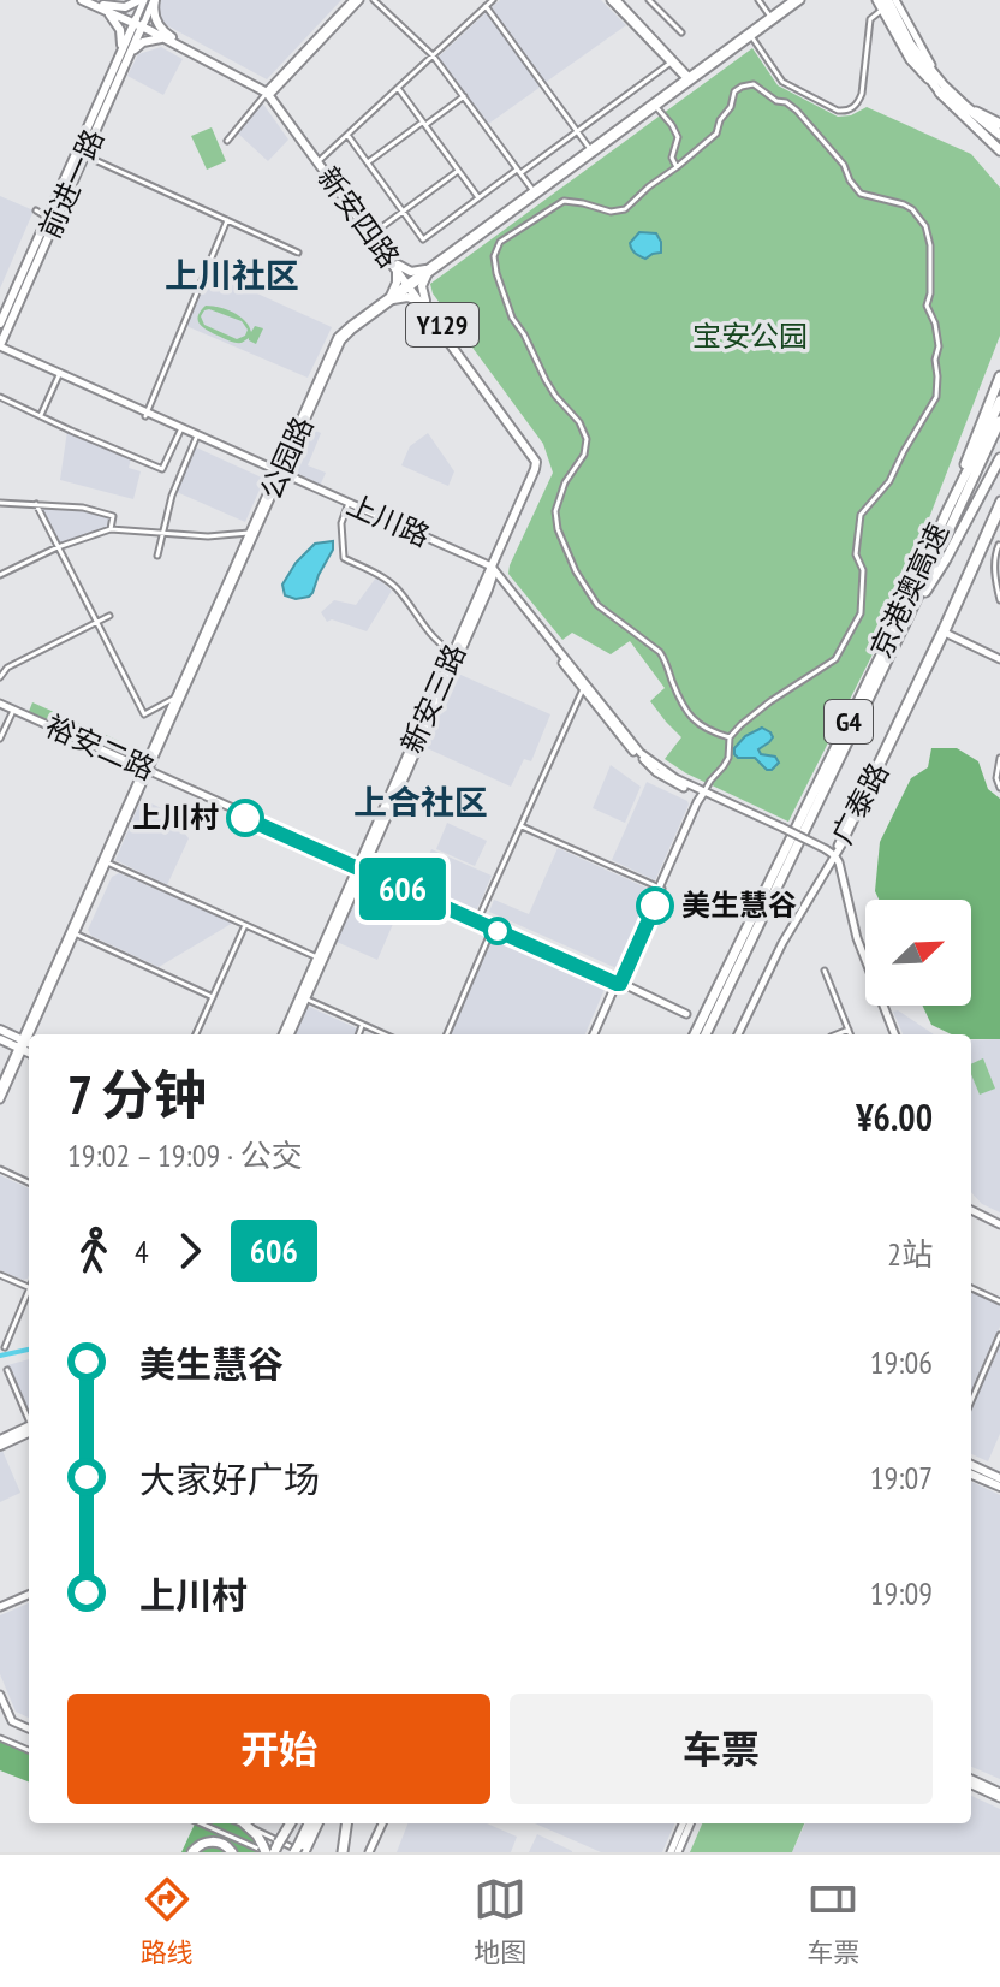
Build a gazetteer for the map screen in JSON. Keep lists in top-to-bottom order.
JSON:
{
  "streets": {
    "highway": ["京港澳高速", "G4"],
    "main road": [
      "前进一路",
      "新安四路",
      "Y129",
      "公园路",
      "上川路",
      "新安三路",
      "裕安二路",
      "广泰路"
    ]
  },
  "crossings": [
    ["前进一路", "新安四路"],
    ["前进一路", "上川路"],
    ["新安四路", "公园路"],
    ["新安四路", "上川路"],
    ["新安四路", "新安三路"],
    ["公园路", "上川路"],
    ["公园路", "裕安二路"],
    ["上川路", "新安三路"],
    ["上川路", "广泰路"],
    ["新安三路", "裕安二路"]
  ],
  "districts": ["上川社区", "上合社区"],
  "parks": ["宝安公园"],
  "places": ["上川村", "美生慧谷"],
  "lines": ["bus line 606"],
  "north": "top right",
  "page": {
    "on_map": "606",
    "heading": ["7 分钟", "19:02 – 19:09 · 公交", "¥6.00"],
    "legs": ["4", "606", "2站"],
    "list": [
      {
        "name": "美生慧谷",
        "value": "19:06"
      },
      {
        "name": "大家好广场",
        "value": "19:07"
      },
      {
        "name": "上川村",
        "value": "19:09"
      }
    ],
    "buttons": ["开始", "车票"],
    "tabs": ["路线", "地图", "车票"]
  }
}
